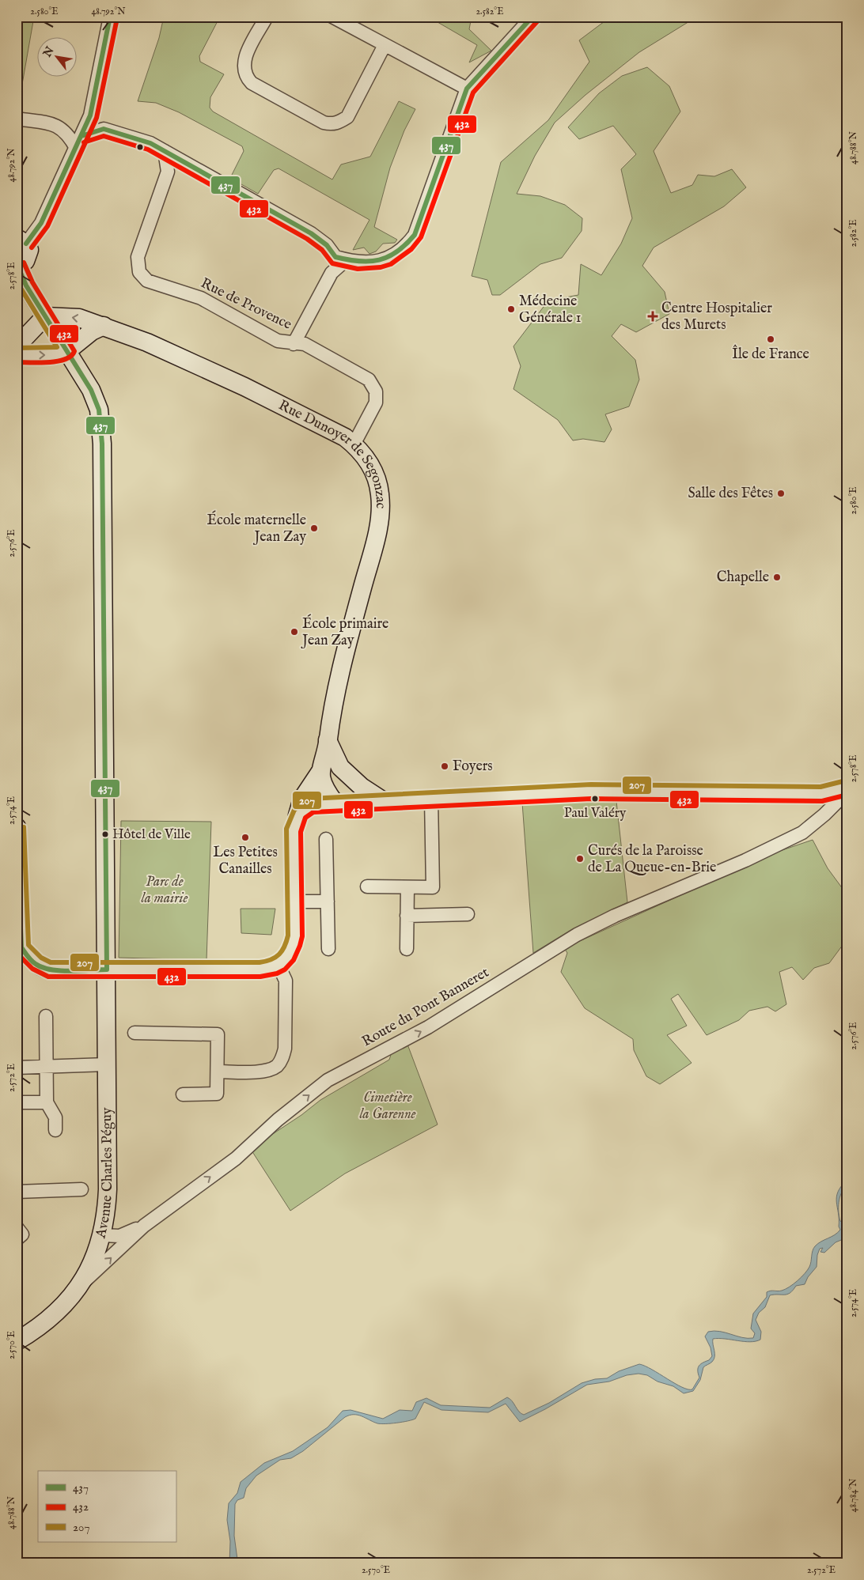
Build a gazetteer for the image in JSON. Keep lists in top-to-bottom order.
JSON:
{
  "streets": {
    "street": [
      "Rue de Provence",
      "Rue Dunoyer de Segonzac",
      "Route du Pont Banneret",
      "Avenue Charles Péguy"
    ]
  },
  "crossings": [
    ["Rue de Provence", "Rue Dunoyer de Segonzac"],
    ["Rue Dunoyer de Segonzac", "Avenue Charles Péguy"],
    ["Route du Pont Banneret", "Avenue Charles Péguy"]
  ],
  "one_way": ["Route du Pont Banneret"],
  "parks": ["Parc de la mairie", "Cimetière la Garenne"],
  "places": {
    "other": [
      "Médecine Générale 1",
      "Île de France",
      "Salle des Fêtes",
      "École maternelle Jean Zay",
      "Chapelle",
      "École primaire Jean Zay",
      "Foyers",
      "Paul Valéry",
      "Hôtel de Ville",
      "Les Petites Canailles",
      "Curés de la Paroisse de La Queue-en-Brie"
    ],
    "health": ["Centre Hospitalier des Murets"]
  },
  "lines": ["transit line 437", "transit line 432", "transit line 207"],
  "legend": ["437", "432", "207"],
  "north": "top left",
  "coordinates": [
    "2.580°E",
    "48.792°N",
    "2.582°E",
    "48.788°N",
    "2.578°E",
    "2.576°E",
    "2.574°E",
    "2.572°E",
    "2.570°E",
    "48.784°N"
  ]
}
